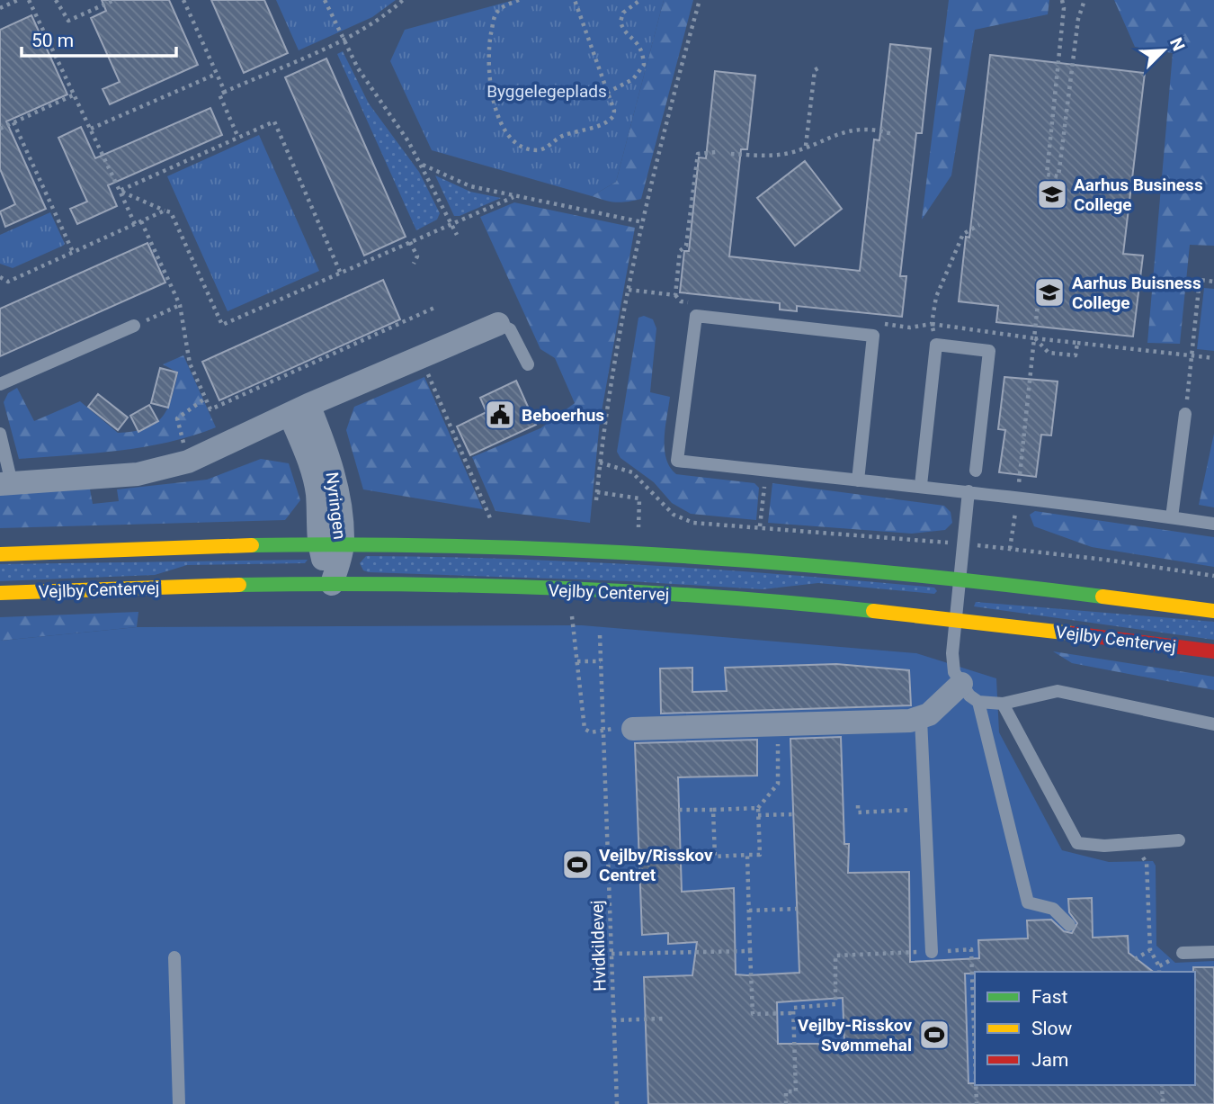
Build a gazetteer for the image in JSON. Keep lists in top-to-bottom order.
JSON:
{
  "streets": {
    "street": ["Nyringen", "Vejlby Centervej"],
    "path": ["Hvidkildevej"]
  },
  "crossings": [
    ["Nyringen", "Vejlby Centervej"]
  ],
  "parks": ["Byggelegeplads"],
  "places": {
    "school or university": ["Aarhus Business College", "Aarhus Buisness College"],
    "public building": ["Beboerhus"],
    "sports": ["Vejlby/Risskov Centret", "Vejlby-Risskov Svømmehal"]
  },
  "legend": ["Fast", "Slow", "Jam"],
  "scale_bar": "50 m",
  "north": "top right"
}
